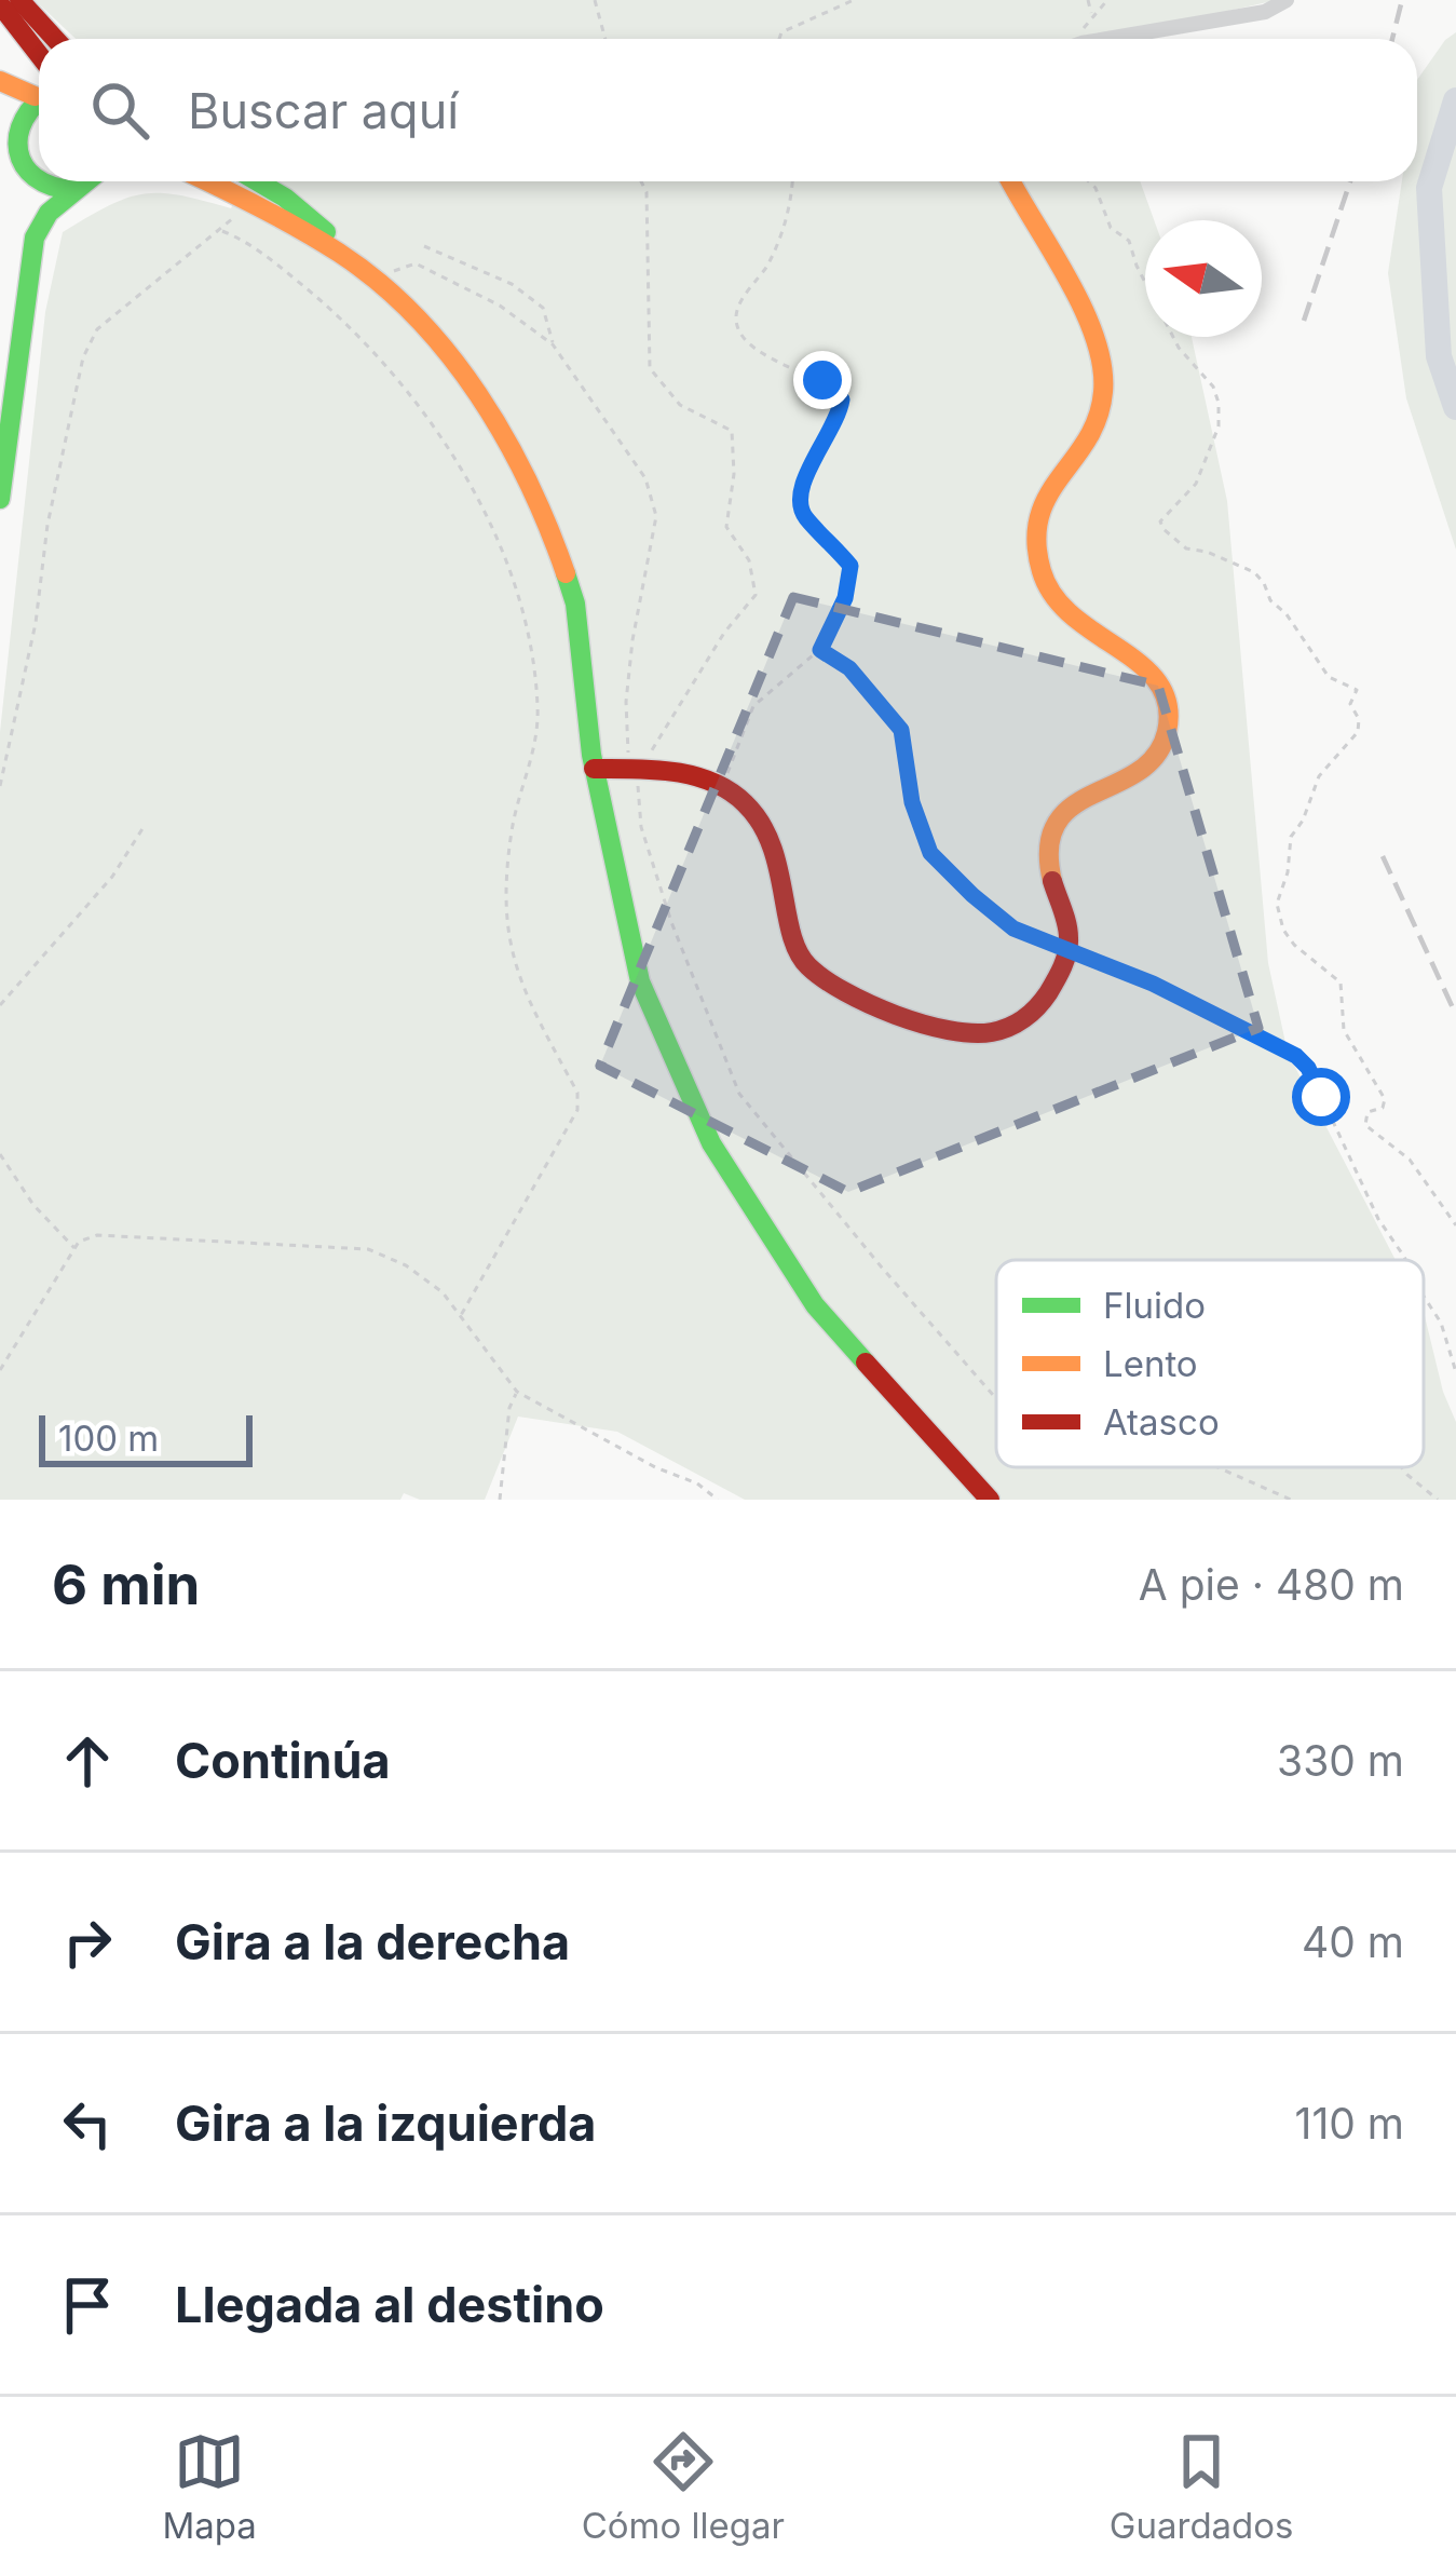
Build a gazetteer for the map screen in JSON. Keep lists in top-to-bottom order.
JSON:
{
  "legend": ["Fluido", "Lento", "Atasco"],
  "scale_bar": "100 m",
  "north": "left",
  "page": {
    "search": "Buscar aquí",
    "scale": "100 m",
    "heading": ["6 min", "A pie · 480 m"],
    "list": [
      ["Continúa", "330 m"],
      ["Gira a la derecha", "40 m"],
      ["Gira a la izquierda", "110 m"],
      "Llegada al destino"
    ],
    "nav": ["Mapa", "Cómo llegar", "Guardados"]
  }
}
